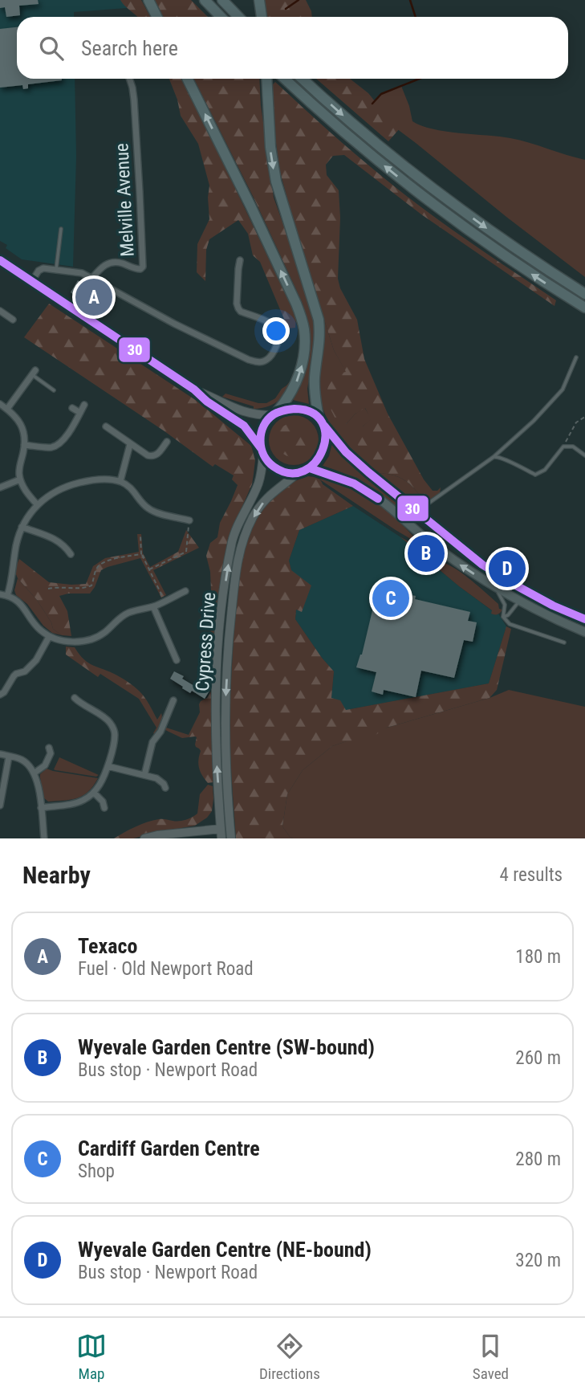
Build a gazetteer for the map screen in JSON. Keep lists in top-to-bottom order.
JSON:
{
  "streets": {
    "street": ["Melville Avenue", "Cypress Drive"]
  },
  "lines": ["transit line 30"],
  "page": {
    "search": "Search here",
    "pins": [
      "A",
      "B",
      "D",
      "C"
    ],
    "heading": ["Nearby", "4 results"],
    "list": [
      {
        "mark": "A",
        "name": "Texaco",
        "note": "Fuel · Old Newport Road",
        "value": "180 m"
      },
      {
        "mark": "B",
        "name": "Wyevale Garden Centre (SW-bound)",
        "note": "Bus stop · Newport Road",
        "value": "260 m"
      },
      {
        "mark": "C",
        "name": "Cardiff Garden Centre",
        "note": "Shop",
        "value": "280 m"
      },
      {
        "mark": "D",
        "name": "Wyevale Garden Centre (NE-bound)",
        "note": "Bus stop · Newport Road",
        "value": "320 m"
      }
    ],
    "nav": ["Map", "Directions", "Saved"]
  }
}
